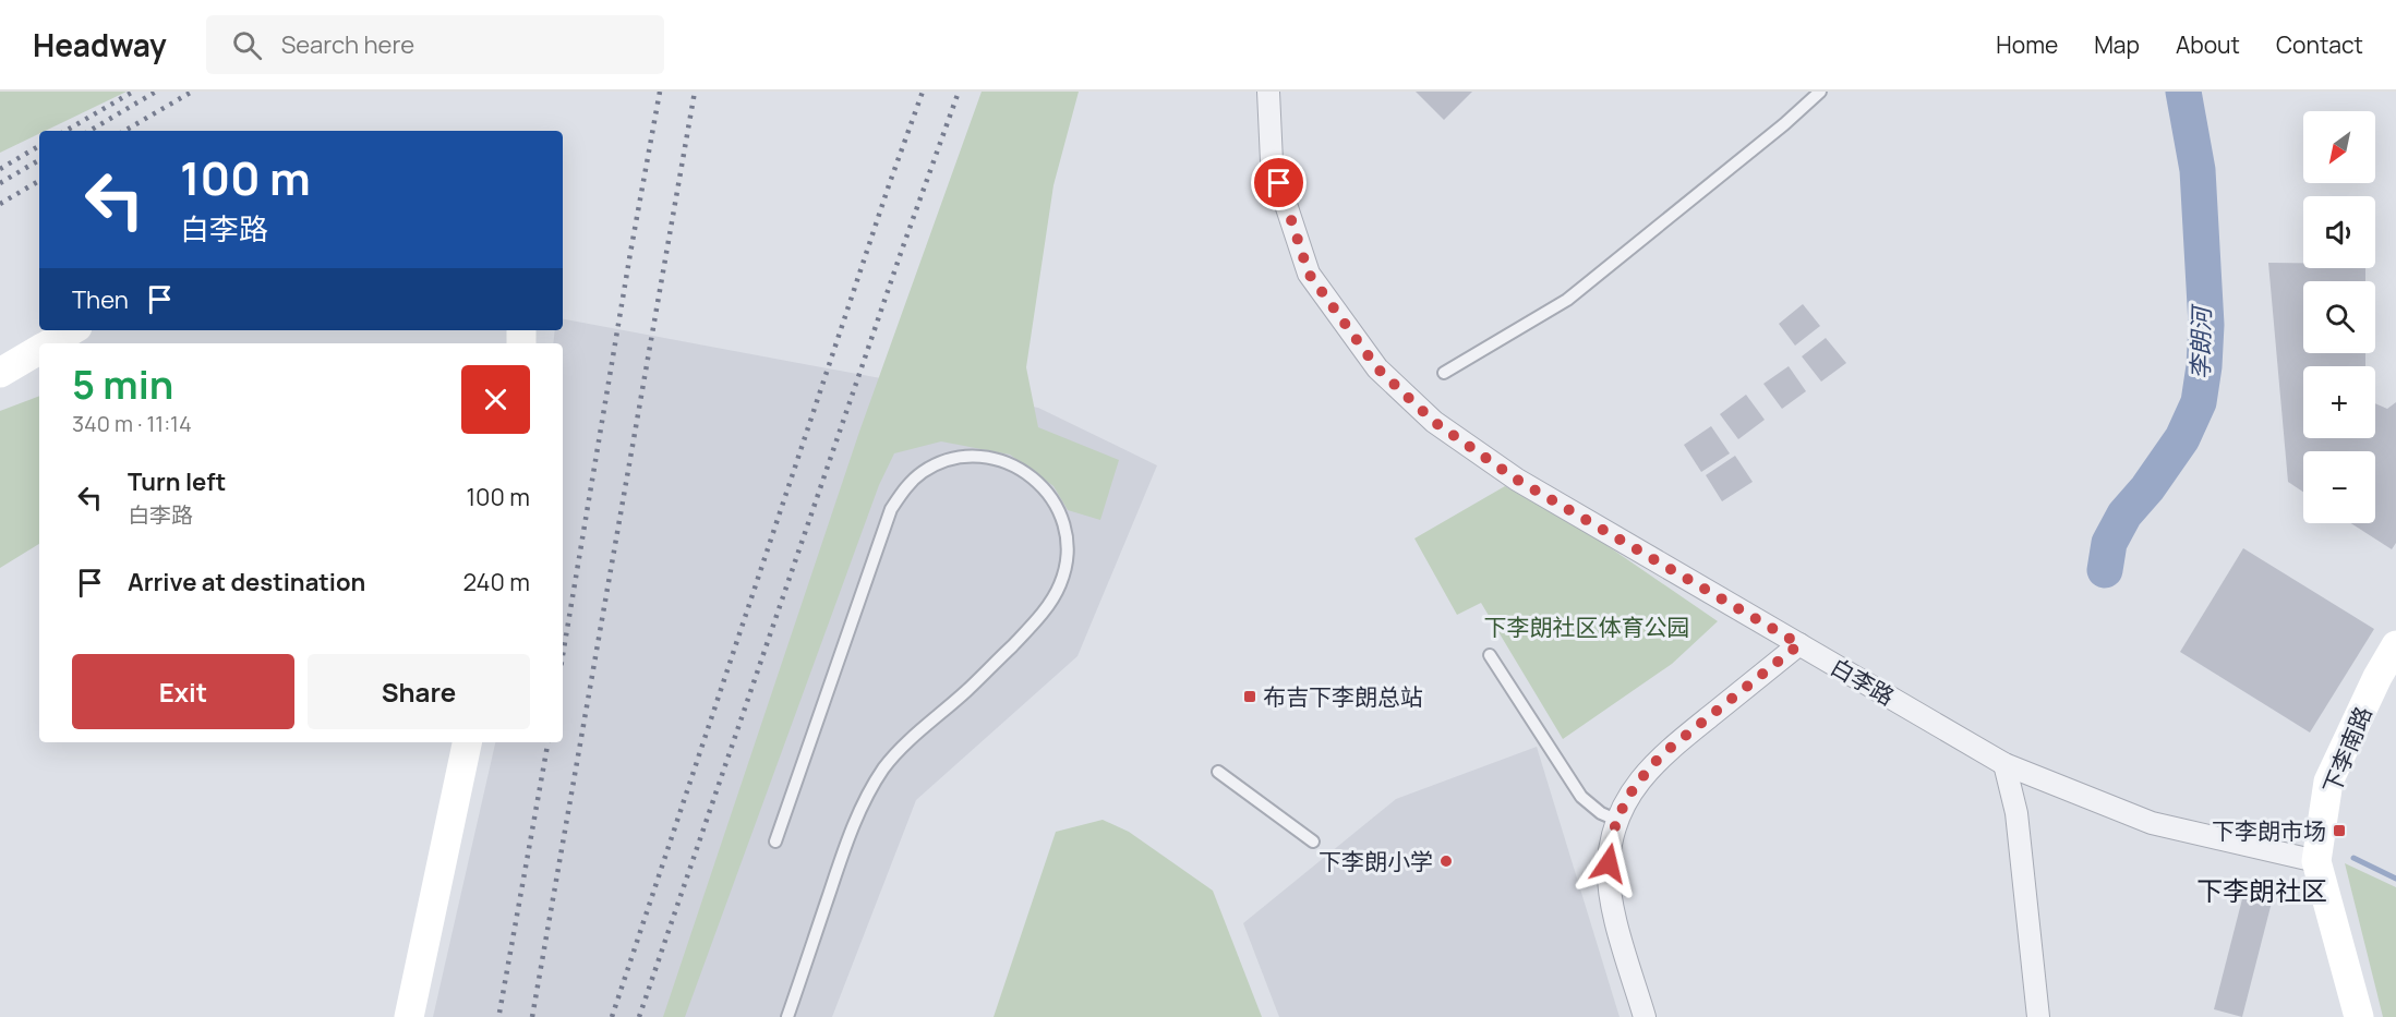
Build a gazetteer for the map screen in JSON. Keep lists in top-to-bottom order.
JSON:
{
  "streets": {
    "street": ["白李路", "下李南路"]
  },
  "crossings": [
    ["白李路", "下李南路"]
  ],
  "districts": ["下李朗社区"],
  "water": ["李朗河"],
  "parks": ["下李朗社区体育公园"],
  "places": {
    "transit": ["布吉下李朗总站", "下李朗市场"],
    "other": ["下李朗小学"]
  },
  "north": "bottom left",
  "page": {
    "header": "Headway",
    "search": "Search here",
    "nav": [
      "Home",
      "Map",
      "About",
      "Contact"
    ],
    "map_buttons": ["+", "−"],
    "turn": ["100 m", "白李路"],
    "then": "Then",
    "heading": ["5 min", "340 m · 11:14"],
    "list": [
      {
        "name": "Turn left",
        "note": "白李路",
        "value": "100 m"
      },
      {
        "name": "Arrive at destination",
        "value": "240 m"
      }
    ],
    "buttons": ["Exit", "Share"]
  }
}
